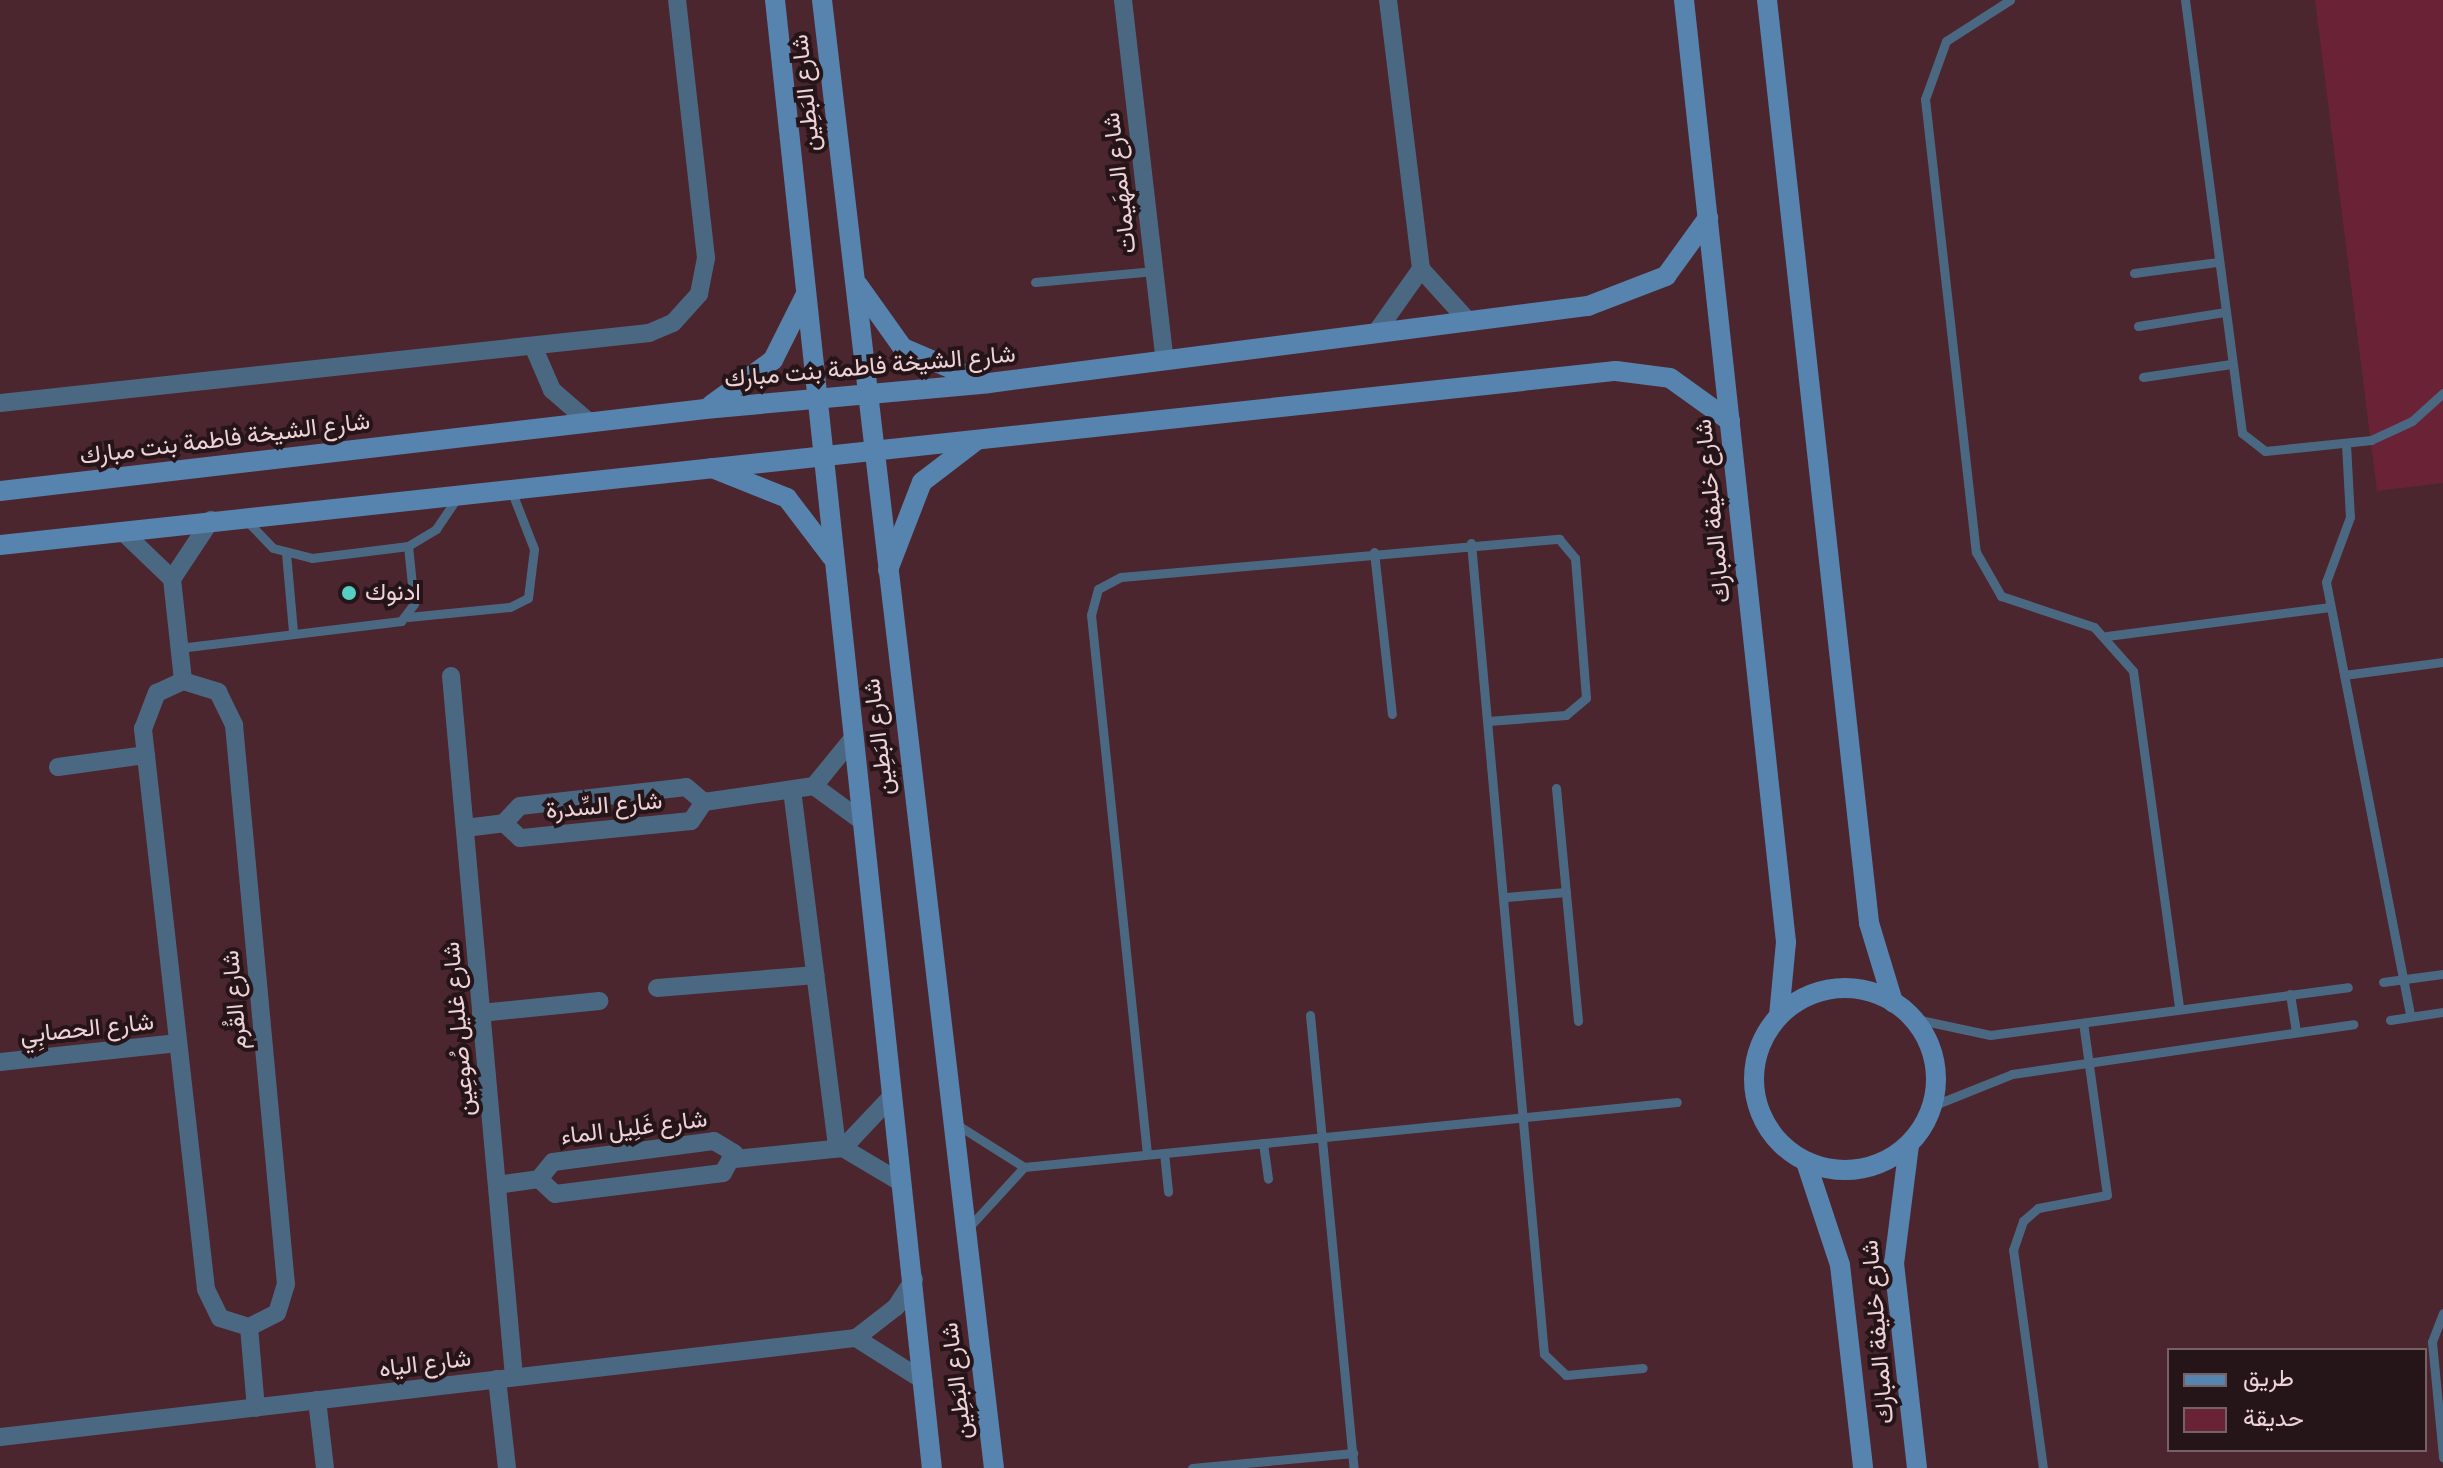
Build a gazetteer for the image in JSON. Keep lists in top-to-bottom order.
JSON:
{
  "streets": {
    "main road": ["شارع البَطِين", "شارع الشيخة فاطمة بنت مبارك", "شارع خليفة المبارك"],
    "street": [
      "شارع المهَيمات",
      "شارع السِّدرة",
      "شارع القُرم",
      "شارع الحصابِي",
      "شارع غليل صُوعِين",
      "شارع غَلِيل الماء",
      "شارع الياه"
    ]
  },
  "crossings": [
    ["شارع البَطِين", "شارع الشيخة فاطمة بنت مبارك"],
    ["شارع المهَيمات", "شارع الشيخة فاطمة بنت مبارك"],
    ["شارع الشيخة فاطمة بنت مبارك", "شارع خليفة المبارك"],
    ["شارع السِّدرة", "شارع غليل صُوعِين"],
    ["شارع غليل صُوعِين", "شارع غَلِيل الماء"],
    ["شارع غليل صُوعِين", "شارع الياه"]
  ],
  "places": ["ادنوك"],
  "legend": ["طريق", "حديقة"]
}
